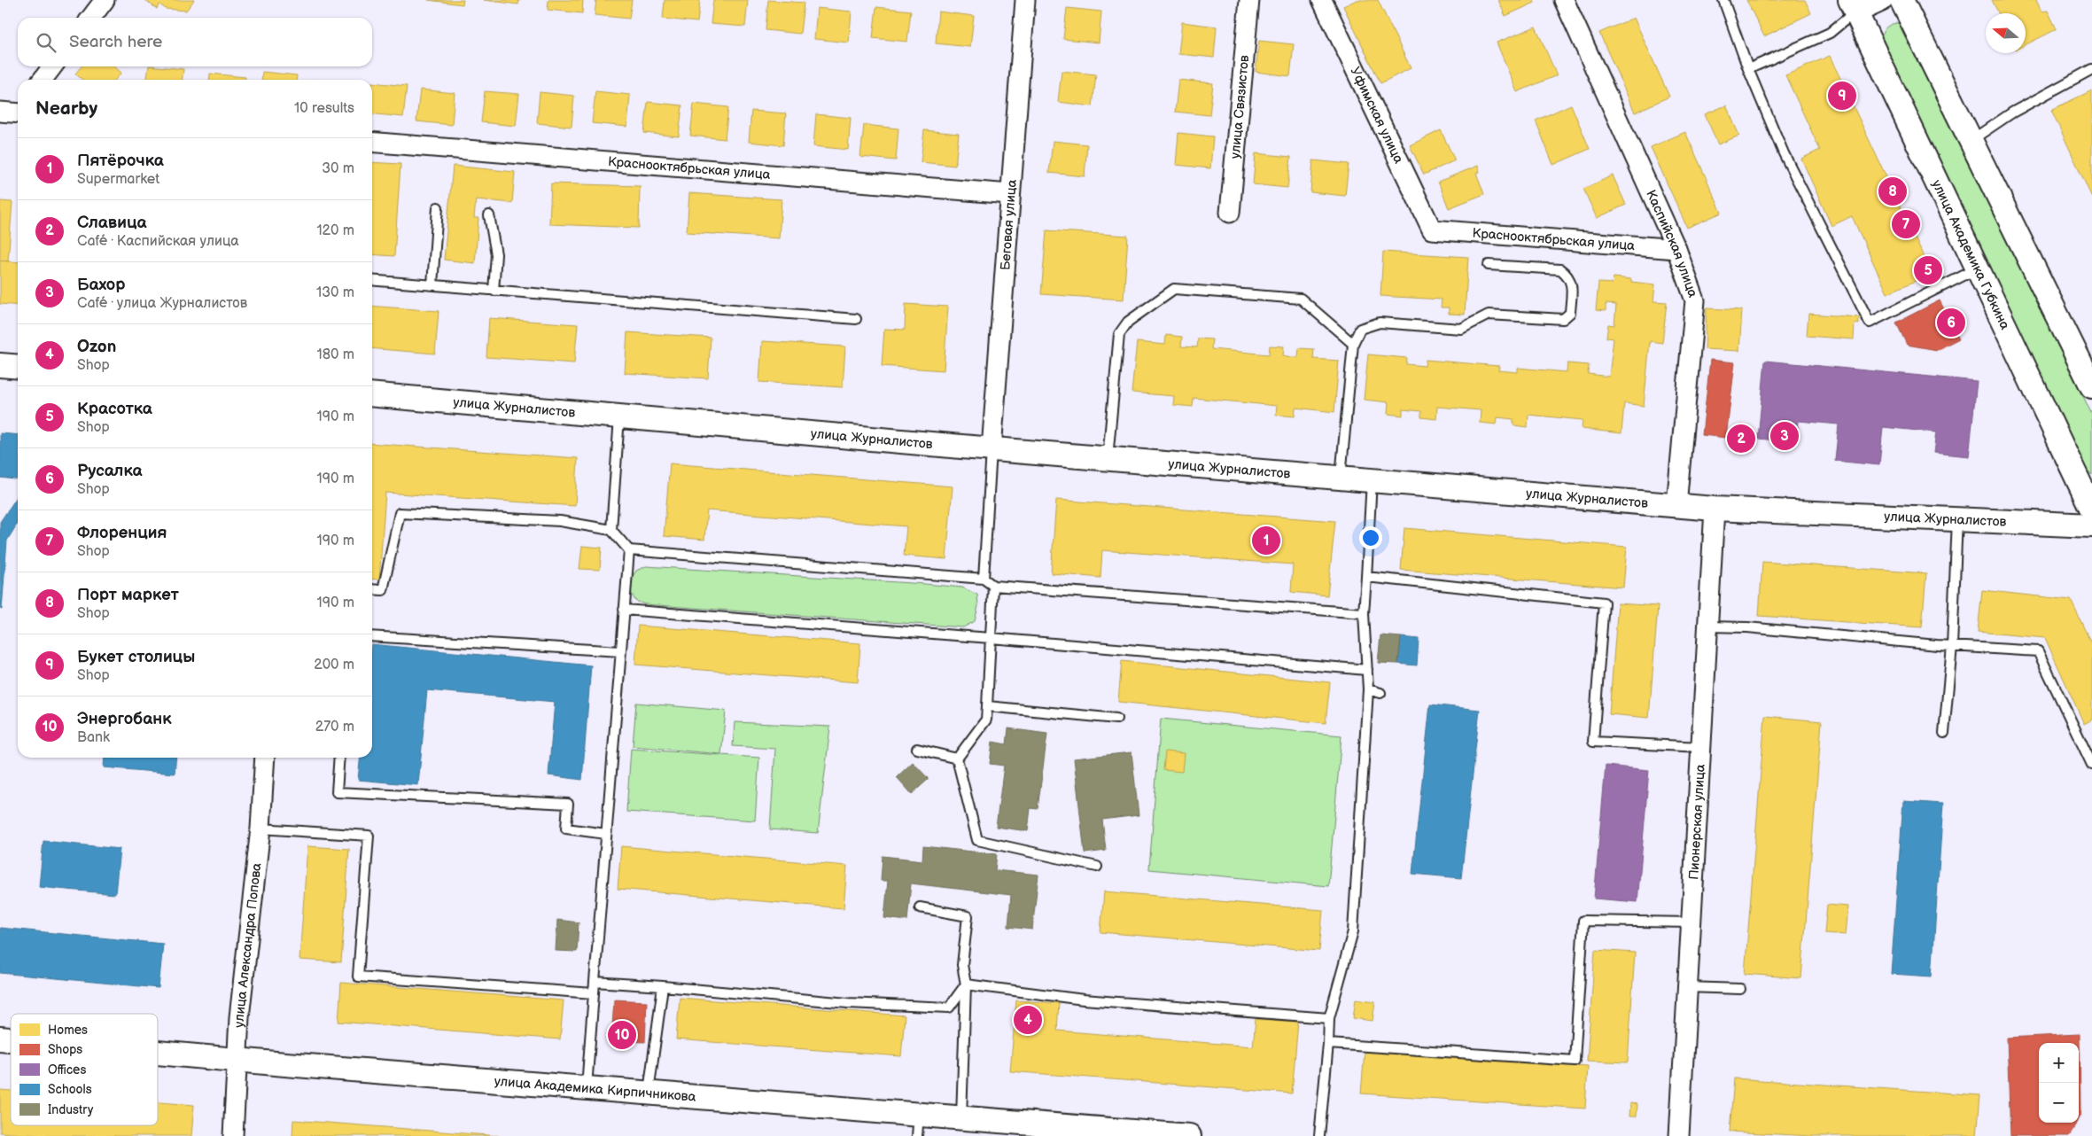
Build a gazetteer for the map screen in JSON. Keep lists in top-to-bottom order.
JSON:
{
  "streets": {
    "street": [
      "улица Связистов",
      "Уфимская улица",
      "Краснооктябрьская улица",
      "Беговая улица",
      "Каспийская улица",
      "улица Академика Губкина",
      "улица Журналистов",
      "Пионерская улица",
      "улица Александра Попова",
      "улица Академика Кирпичникова"
    ]
  },
  "crossings": [
    ["Уфимская улица", "Краснооктябрьская улица"],
    ["Краснооктябрьская улица", "Беговая улица"],
    ["Краснооктябрьская улица", "Каспийская улица"],
    ["Беговая улица", "улица Журналистов"],
    ["Каспийская улица", "улица Журналистов"],
    ["улица Журналистов", "Пионерская улица"],
    ["улица Александра Попова", "улица Академика Кирпичникова"]
  ],
  "legend": [
    "Homes",
    "Shops",
    "Offices",
    "Schools",
    "Industry"
  ],
  "north": "left",
  "page": {
    "search": "Search here",
    "pins": [
      "9",
      "8",
      "7",
      "5",
      "6",
      "3",
      "2",
      "1",
      "4",
      "10"
    ],
    "heading": ["Nearby", "10 results"],
    "list": [
      {
        "mark": "1",
        "name": "Пятёрочка",
        "note": "Supermarket",
        "value": "30 m"
      },
      {
        "mark": "2",
        "name": "Славица",
        "note": "Café · Каспийская улица",
        "value": "120 m"
      },
      {
        "mark": "3",
        "name": "Бахор",
        "note": "Café · улица Журналистов",
        "value": "130 m"
      },
      {
        "mark": "4",
        "name": "Ozon",
        "note": "Shop",
        "value": "180 m"
      },
      {
        "mark": "5",
        "name": "Красотка",
        "note": "Shop",
        "value": "190 m"
      },
      {
        "mark": "6",
        "name": "Русалка",
        "note": "Shop",
        "value": "190 m"
      },
      {
        "mark": "7",
        "name": "Флоренция",
        "note": "Shop",
        "value": "190 m"
      },
      {
        "mark": "8",
        "name": "Порт маркет",
        "note": "Shop",
        "value": "190 m"
      },
      {
        "mark": "9",
        "name": "Букет столицы",
        "note": "Shop",
        "value": "200 m"
      },
      {
        "mark": "10",
        "name": "Энергобанк",
        "note": "Bank",
        "value": "270 m"
      }
    ],
    "map_buttons": ["+", "−"]
  }
}
